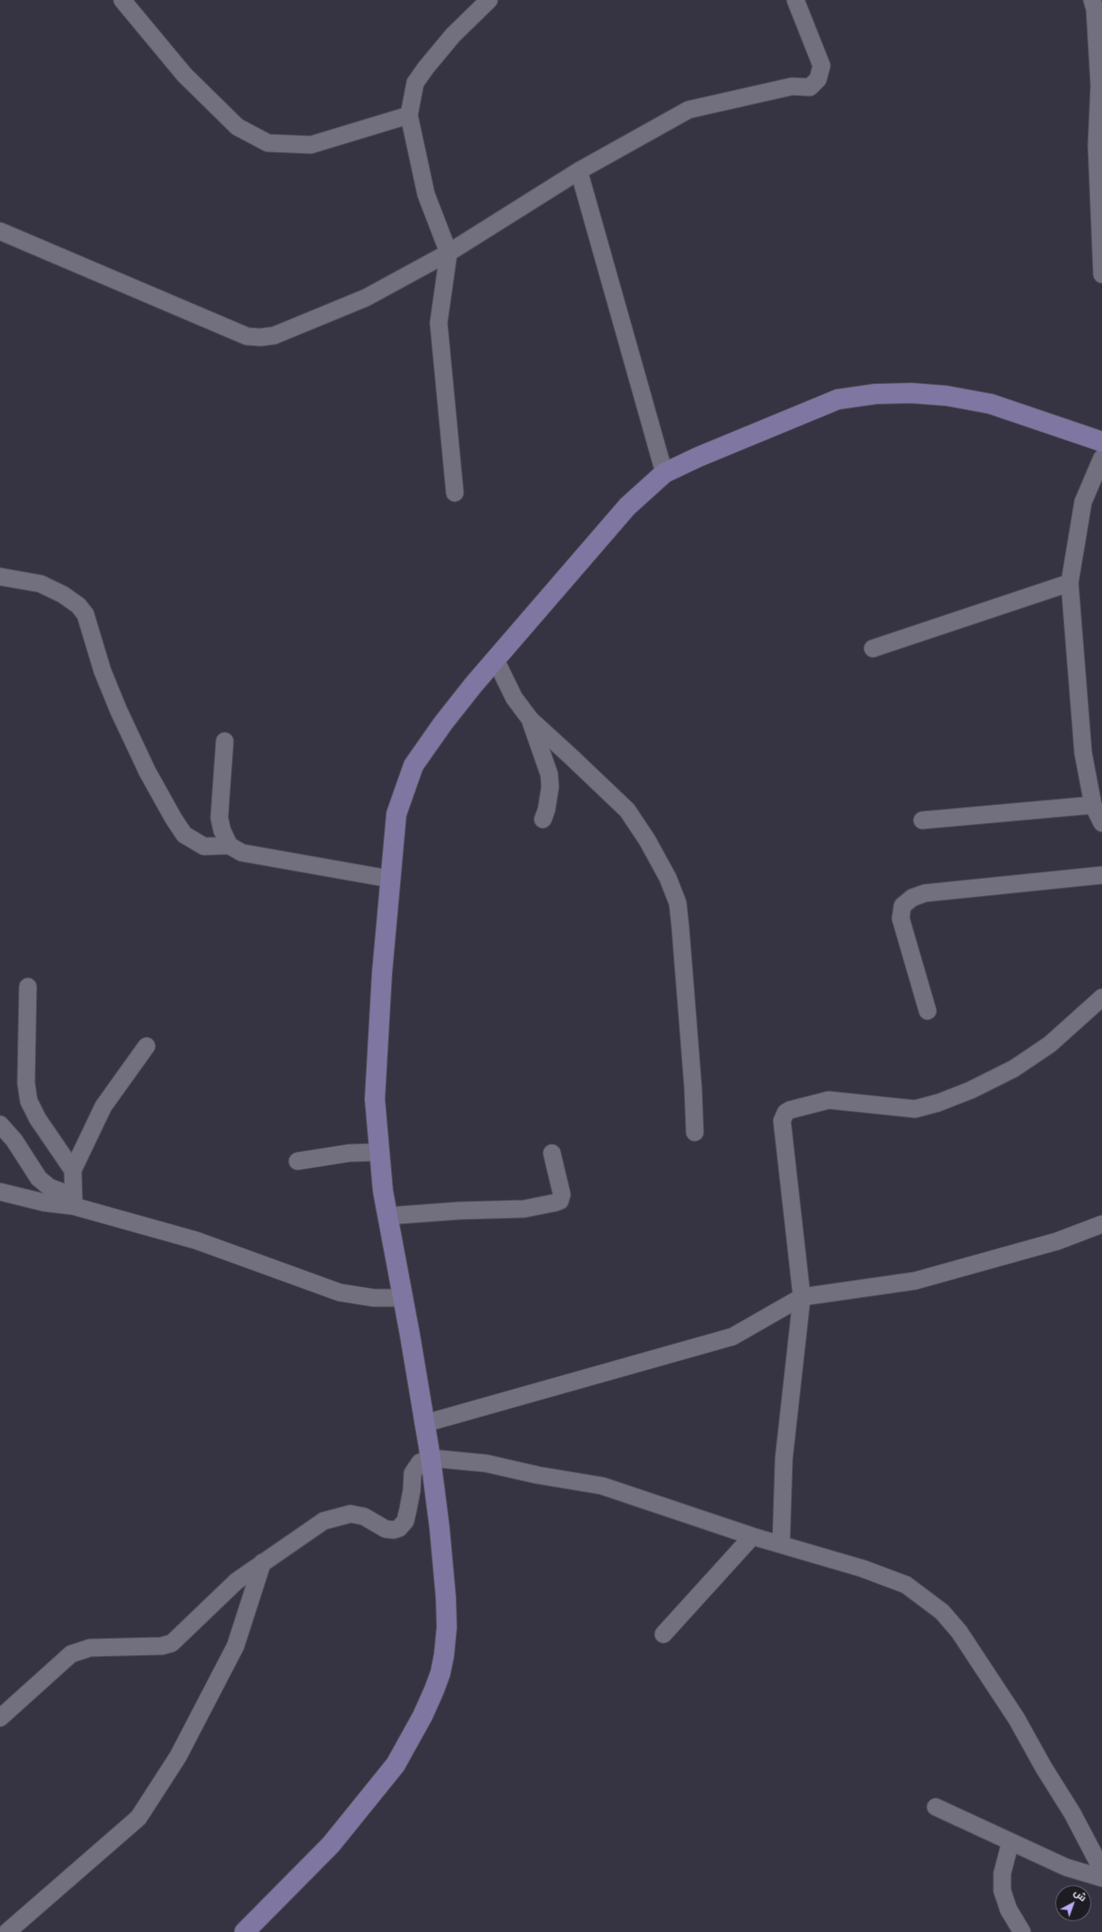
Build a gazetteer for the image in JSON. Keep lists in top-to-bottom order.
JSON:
{
  "north": "top right"
}
